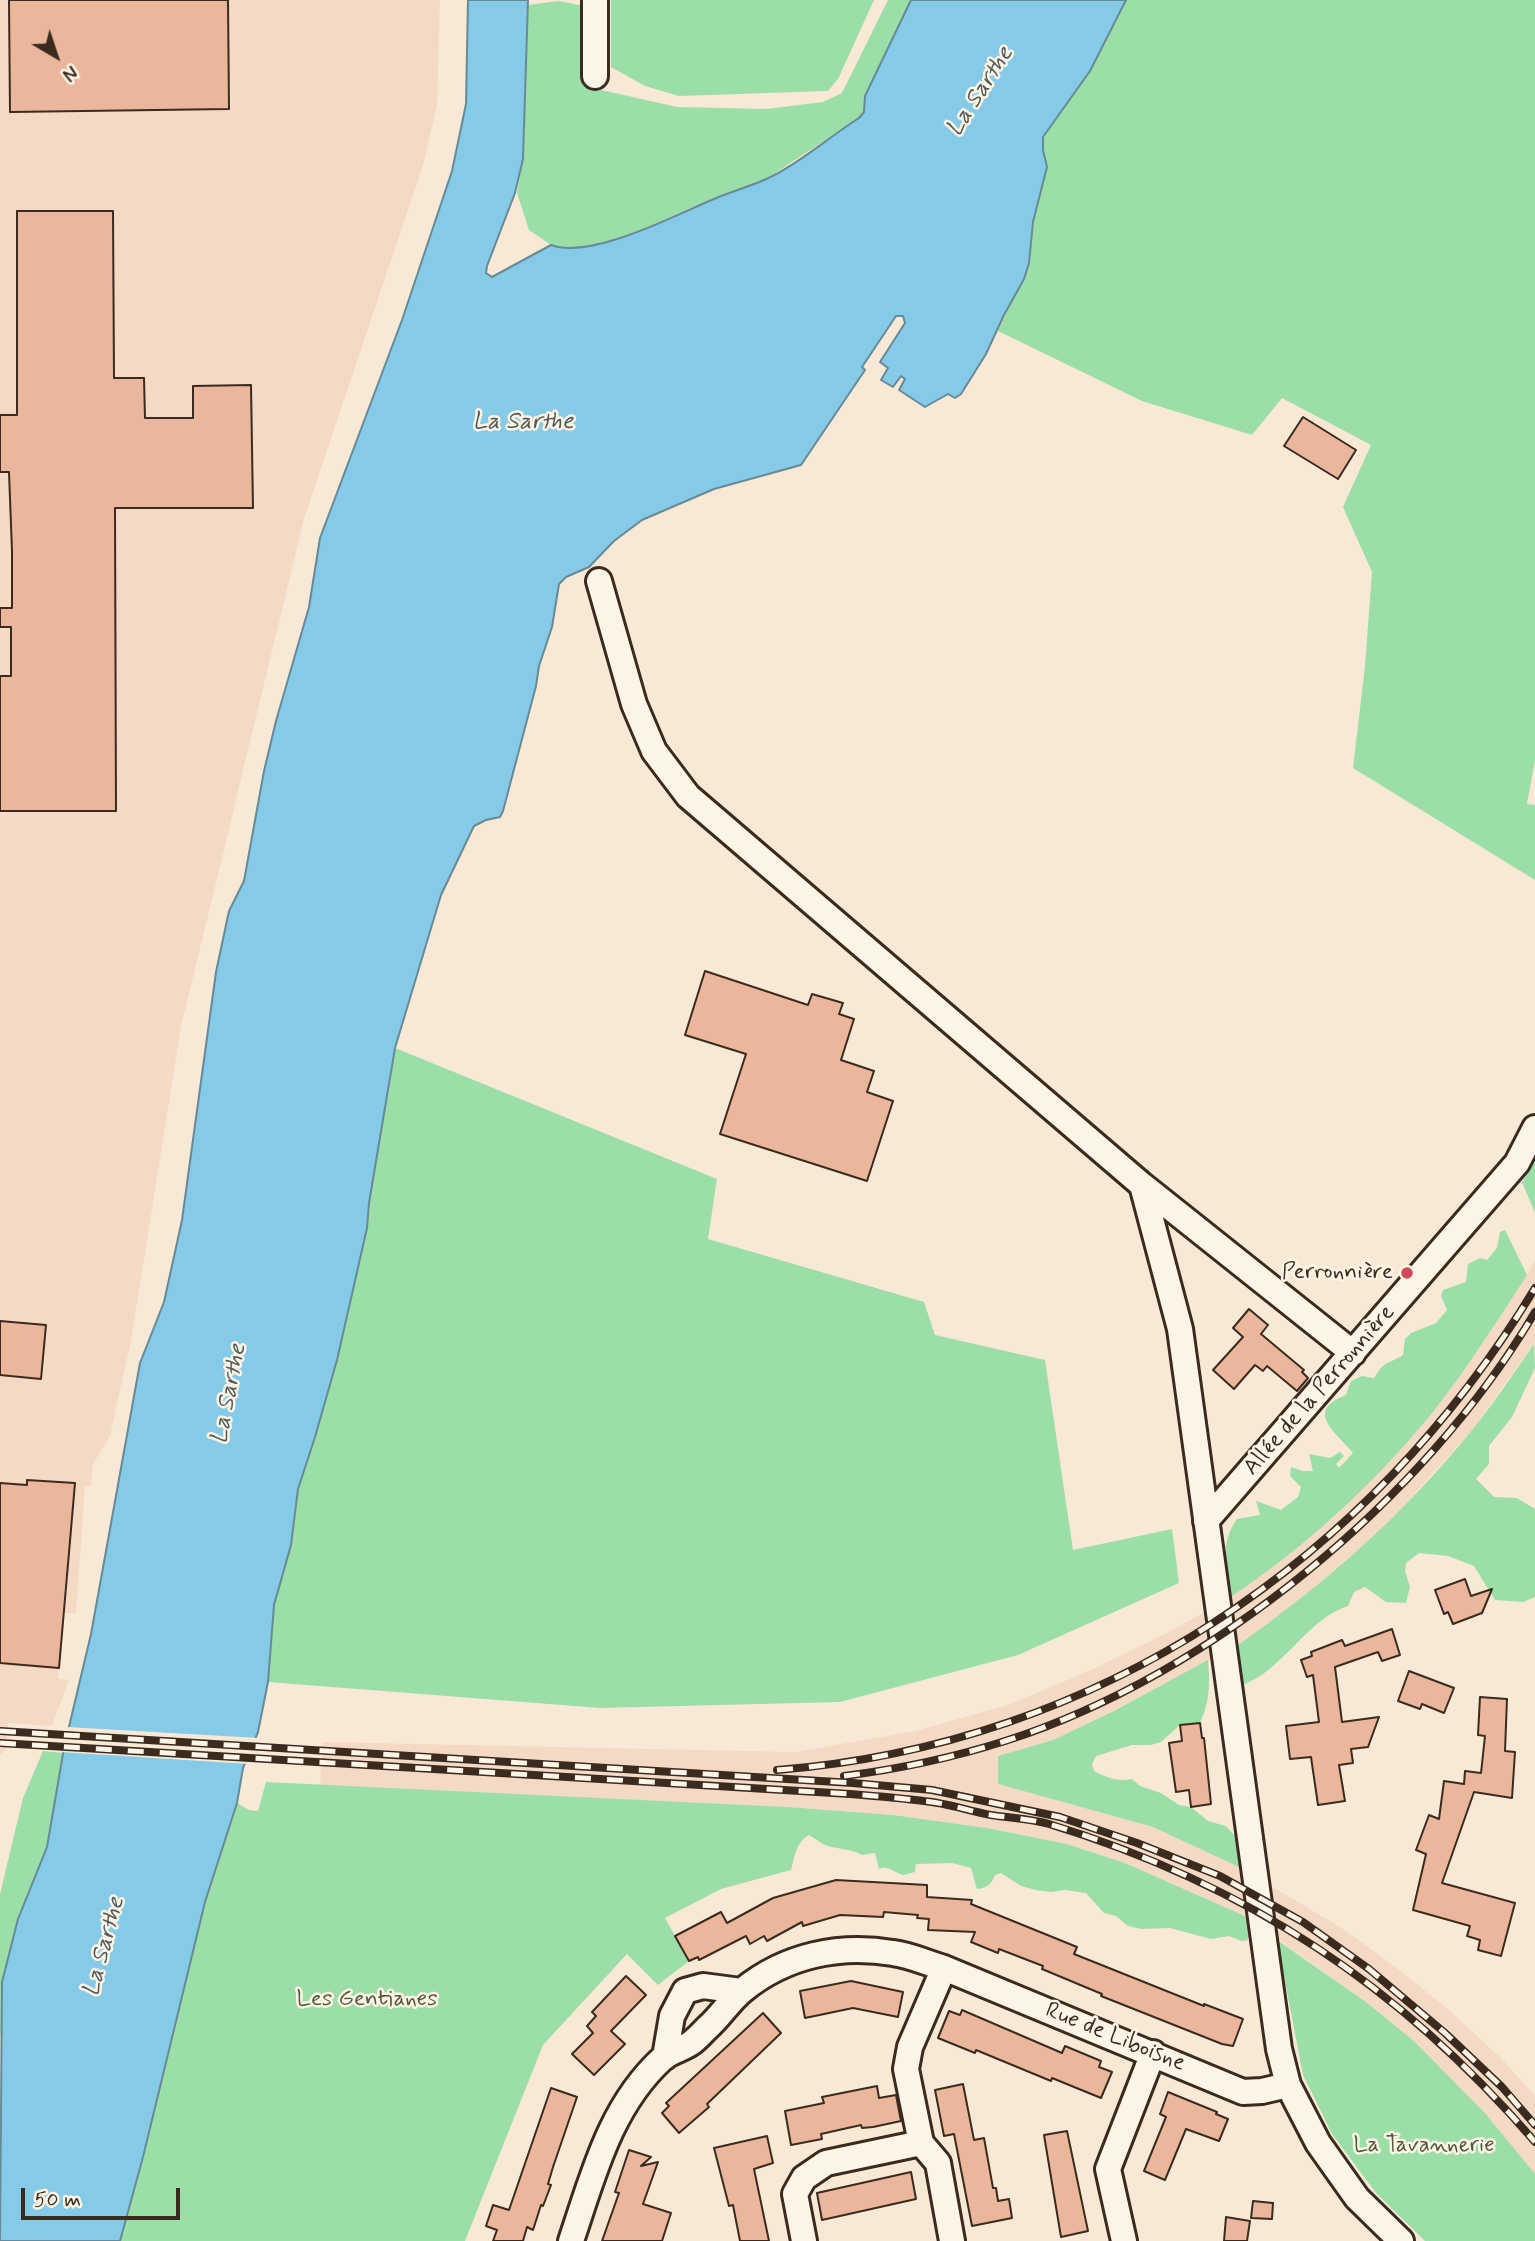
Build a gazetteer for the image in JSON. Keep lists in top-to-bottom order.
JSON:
{
  "streets": {
    "street": ["Allée de la Perronnière", "Rue de Liboisne"]
  },
  "water": ["La Sarthe"],
  "parks": ["Les Gentianes", "La Tavannerie"],
  "places": ["Perronnière"],
  "scale_bar": "50 m",
  "north": "bottom right"
}
